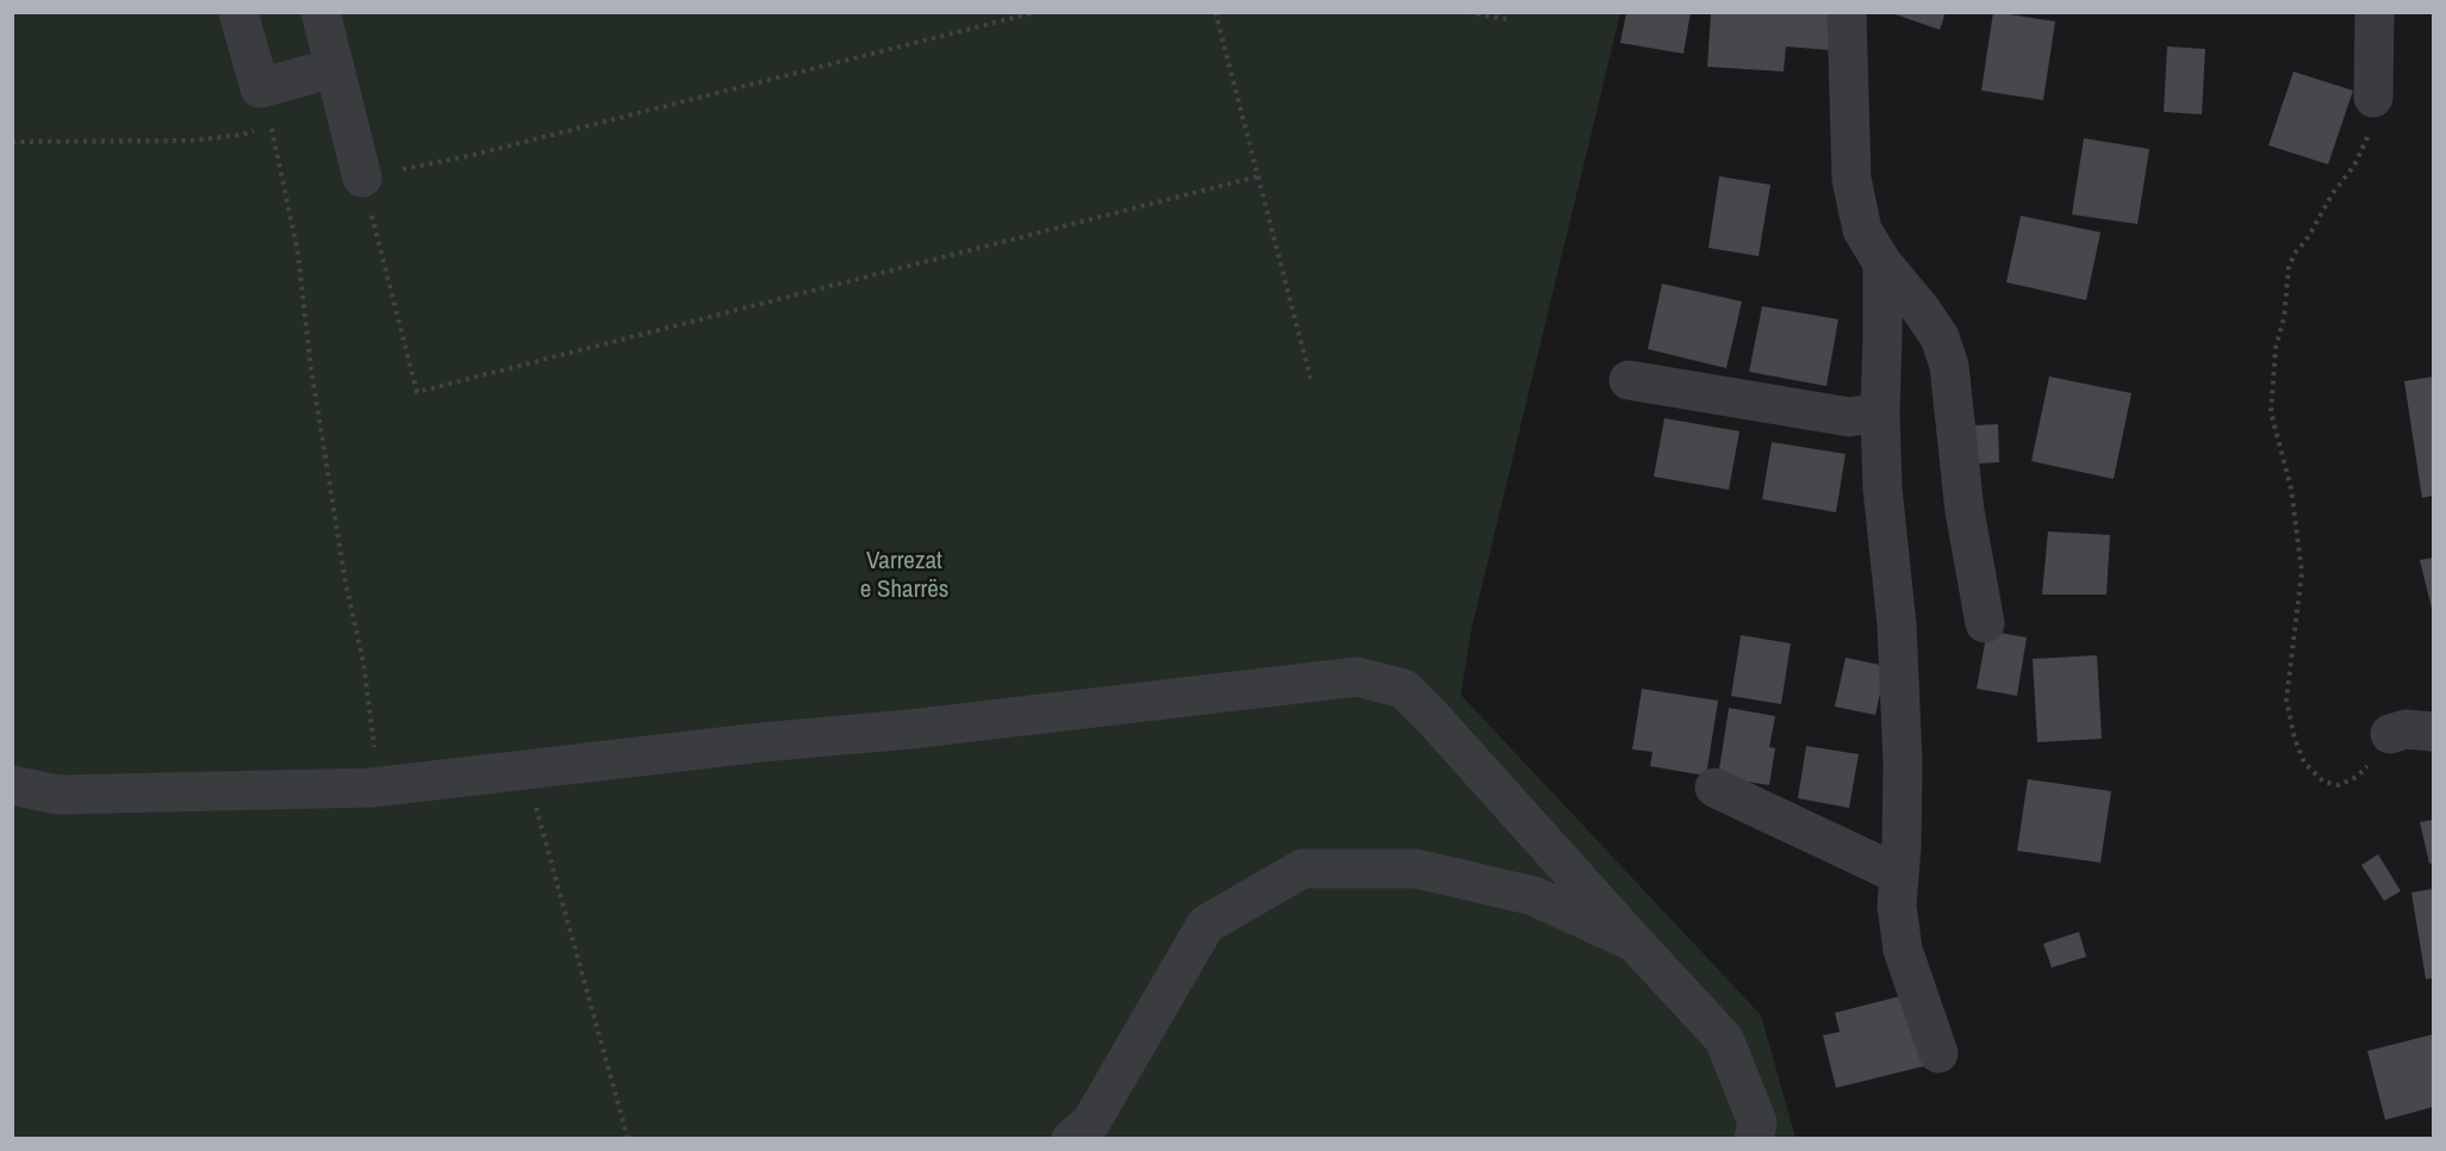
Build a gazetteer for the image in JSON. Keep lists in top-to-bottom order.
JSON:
{
  "parks": ["Varrezat e Sharrës"]
}
